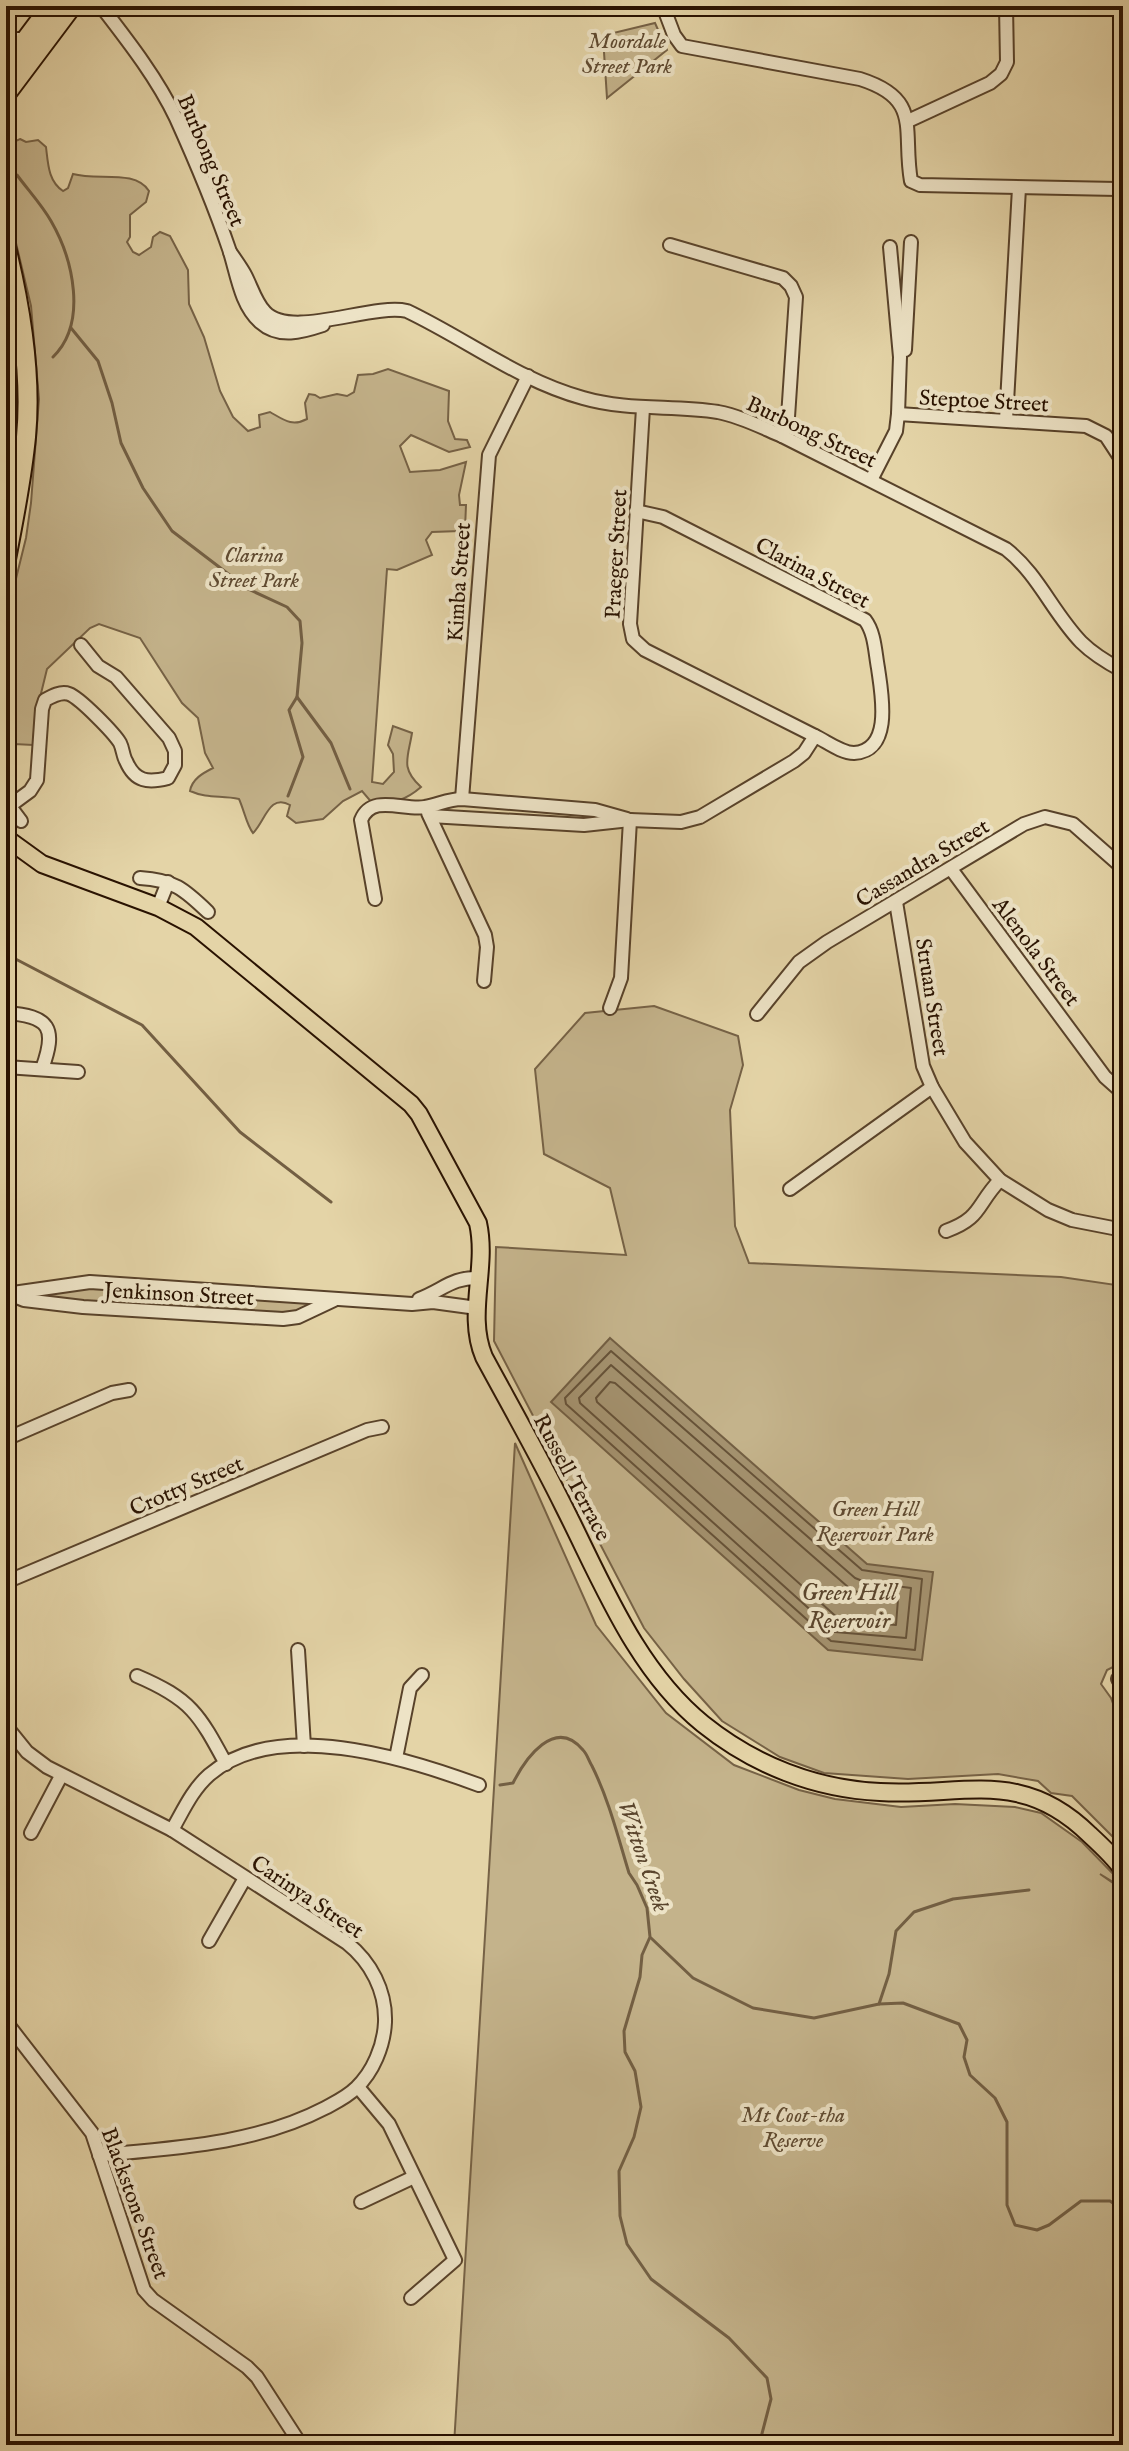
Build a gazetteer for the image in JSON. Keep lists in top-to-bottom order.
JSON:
{
  "streets": {
    "main road": ["Russell Terrace"],
    "street": [
      "Burbong Street",
      "Steptoe Street",
      "Praeger Street",
      "Clarina Street",
      "Kimba Street",
      "Cassandra Street",
      "Alenola Street",
      "Struan Street",
      "Jenkinson Street",
      "Crotty Street",
      "Carinya Street",
      "Blackstone Street"
    ]
  },
  "crossings": [
    ["Burbong Street", "Steptoe Street"],
    ["Burbong Street", "Praeger Street"],
    ["Burbong Street", "Kimba Street"],
    ["Praeger Street", "Clarina Street"],
    ["Cassandra Street", "Alenola Street"],
    ["Cassandra Street", "Struan Street"],
    ["Jenkinson Street", "Russell Terrace"],
    ["Carinya Street", "Blackstone Street"]
  ],
  "water": ["Green Hill Reservoir", "Witton Creek"],
  "parks": [
    "Moordale Street Park",
    "Clarina Street Park",
    "Green Hill Reservoir Park",
    "Mt Coot-tha Reserve"
  ]
}
